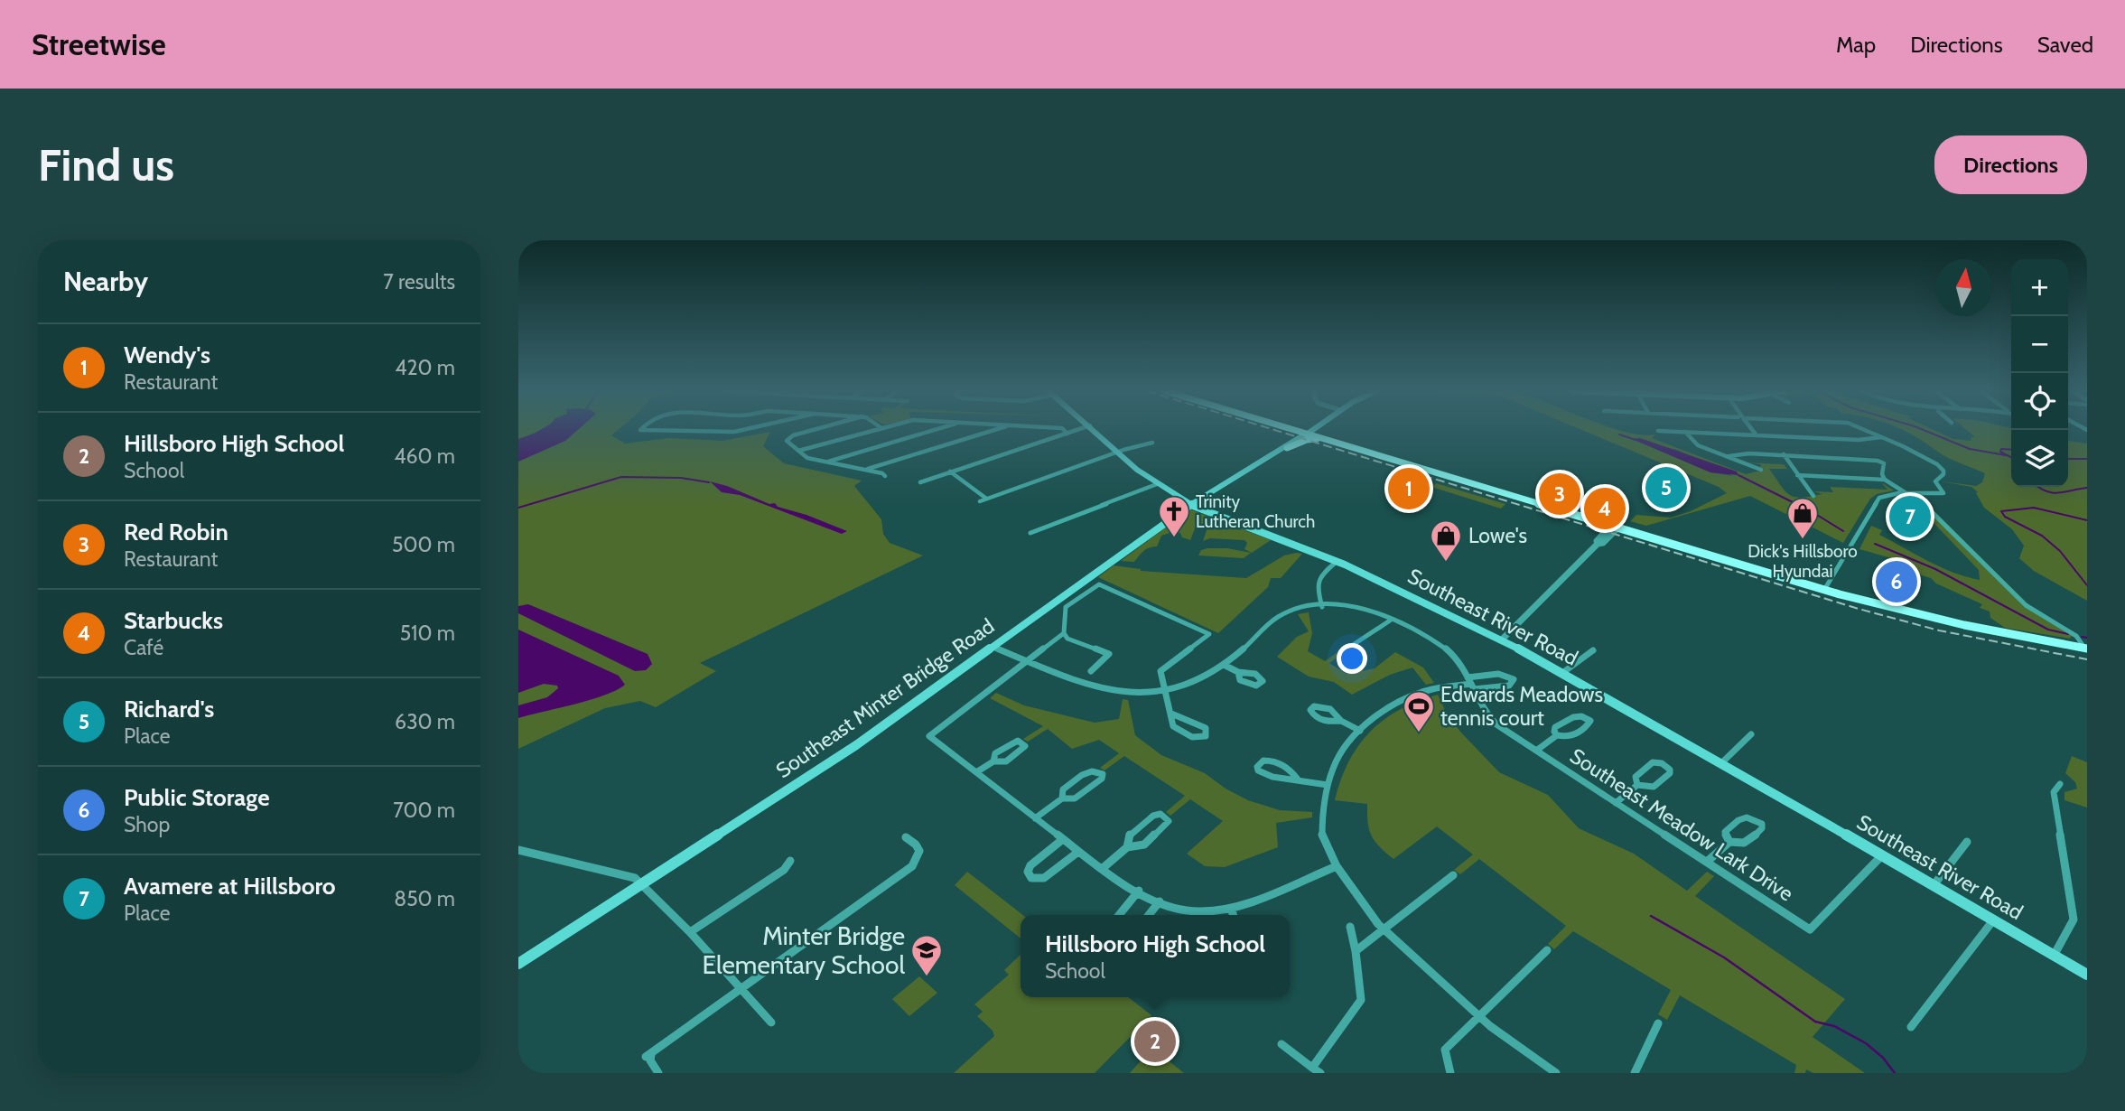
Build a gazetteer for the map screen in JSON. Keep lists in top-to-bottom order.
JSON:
{
  "streets": {
    "main road": ["Southeast River Road", "Southeast Minter Bridge Road"],
    "street": ["Southeast Meadow Lark Drive"]
  },
  "crossings": [
    ["Southeast River Road", "Southeast Minter Bridge Road"],
    ["Southeast River Road", "Southeast Meadow Lark Drive"],
    ["Southeast Minter Bridge Road", "Southeast Meadow Lark Drive"]
  ],
  "places": {
    "church": ["Trinity Lutheran Church"],
    "shop": ["Dick's Hillsboro Hyundai", "Lowe's"],
    "sports": ["Edwards Meadows tennis court"],
    "school or university": ["Minter Bridge Elementary School"]
  },
  "north": "top",
  "page": {
    "header": "Streetwise",
    "nav": ["Map", "Directions", "Saved"],
    "buttons": "Directions",
    "title": "Find us",
    "heading": ["Nearby", "7 results"],
    "map_buttons": ["+", "−"],
    "list": [
      {
        "mark": "1",
        "name": "Wendy's",
        "note": "Restaurant",
        "value": "420 m"
      },
      {
        "mark": "2",
        "name": "Hillsboro High School",
        "note": "School",
        "value": "460 m"
      },
      {
        "mark": "3",
        "name": "Red Robin",
        "note": "Restaurant",
        "value": "500 m"
      },
      {
        "mark": "4",
        "name": "Starbucks",
        "note": "Café",
        "value": "510 m"
      },
      {
        "mark": "5",
        "name": "Richard's",
        "note": "Place",
        "value": "630 m"
      },
      {
        "mark": "6",
        "name": "Public Storage",
        "note": "Shop",
        "value": "700 m"
      },
      {
        "mark": "7",
        "name": "Avamere at Hillsboro",
        "note": "Place",
        "value": "850 m"
      }
    ],
    "pins": [
      "5",
      "1",
      "3",
      "4",
      "7",
      "6",
      "2"
    ],
    "popup": ["Hillsboro High School", "School"]
  }
}
